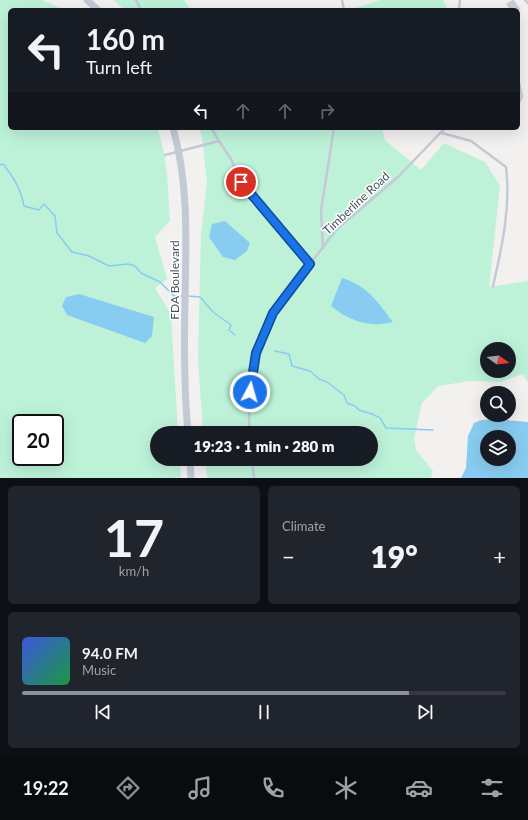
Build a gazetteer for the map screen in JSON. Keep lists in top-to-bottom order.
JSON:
{
  "streets": {
    "street": ["FDA Boulevard"],
    "lane": ["Timberline Road"]
  },
  "north": "right",
  "page": {
    "turn": ["160 m", "Turn left"],
    "limit": "20",
    "trip": "19:23 · 1 min · 280 m",
    "tile": [
      ["17", "km/h"],
      "Climate"
    ],
    "heat": ["−", "19°", "+"],
    "song": ["94.0 FM", "Music"],
    "tabs": "19:22"
  }
}
